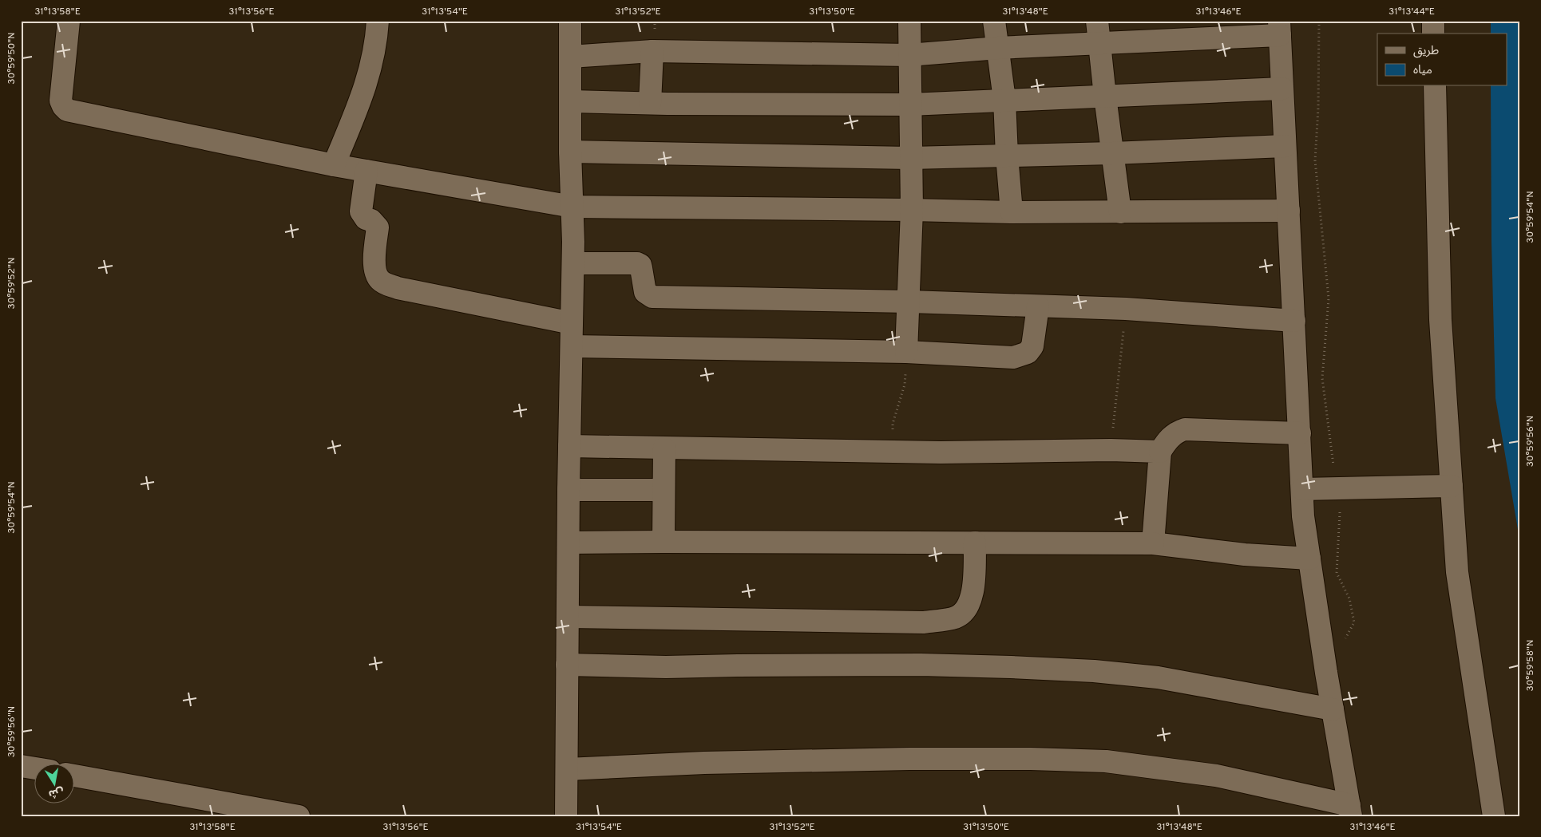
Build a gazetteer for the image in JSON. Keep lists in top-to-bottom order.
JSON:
{
  "legend": ["طريق", "مياه"],
  "north": "bottom",
  "coordinates": [
    "31°13'58\"E",
    "31°13'56\"E",
    "31°13'54\"E",
    "31°13'52\"E",
    "31°13'50\"E",
    "31°13'48\"E",
    "31°13'46\"E",
    "31°13'44\"E",
    "30°59'50\"N",
    "30°59'54\"N",
    "30°59'52\"N",
    "30°59'56\"N",
    "30°59'58\"N"
  ]
}
